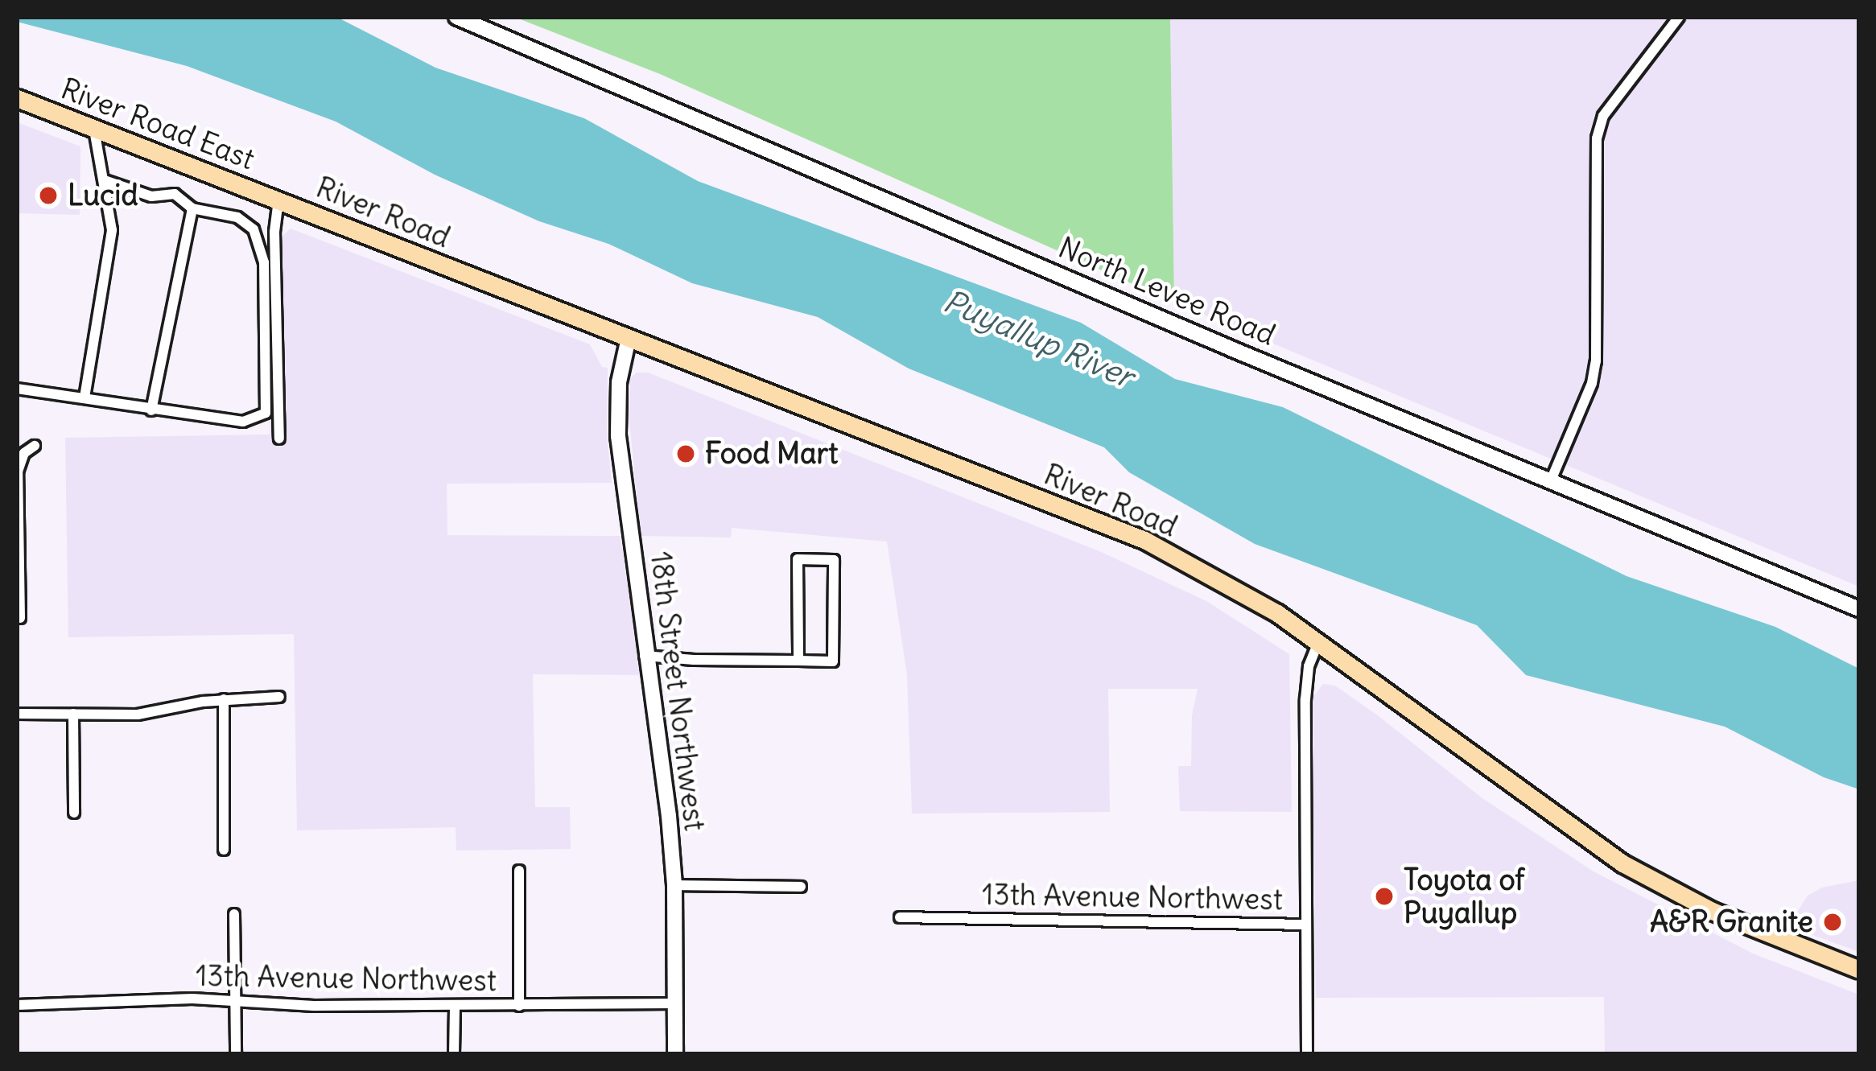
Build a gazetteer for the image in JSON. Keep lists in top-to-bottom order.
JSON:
{
  "streets": {
    "main road": ["River Road East", "River Road"],
    "street": ["North Levee Road", "18th Street Northwest", "13th Avenue Northwest"]
  },
  "crossings": [
    ["River Road East", "River Road"],
    ["River Road", "18th Street Northwest"],
    ["18th Street Northwest", "13th Avenue Northwest"]
  ],
  "water": ["Puyallup River"],
  "places": [
    "Lucid",
    "Food Mart",
    "Toyota of Puyallup",
    "A&R Granite"
  ]
}
